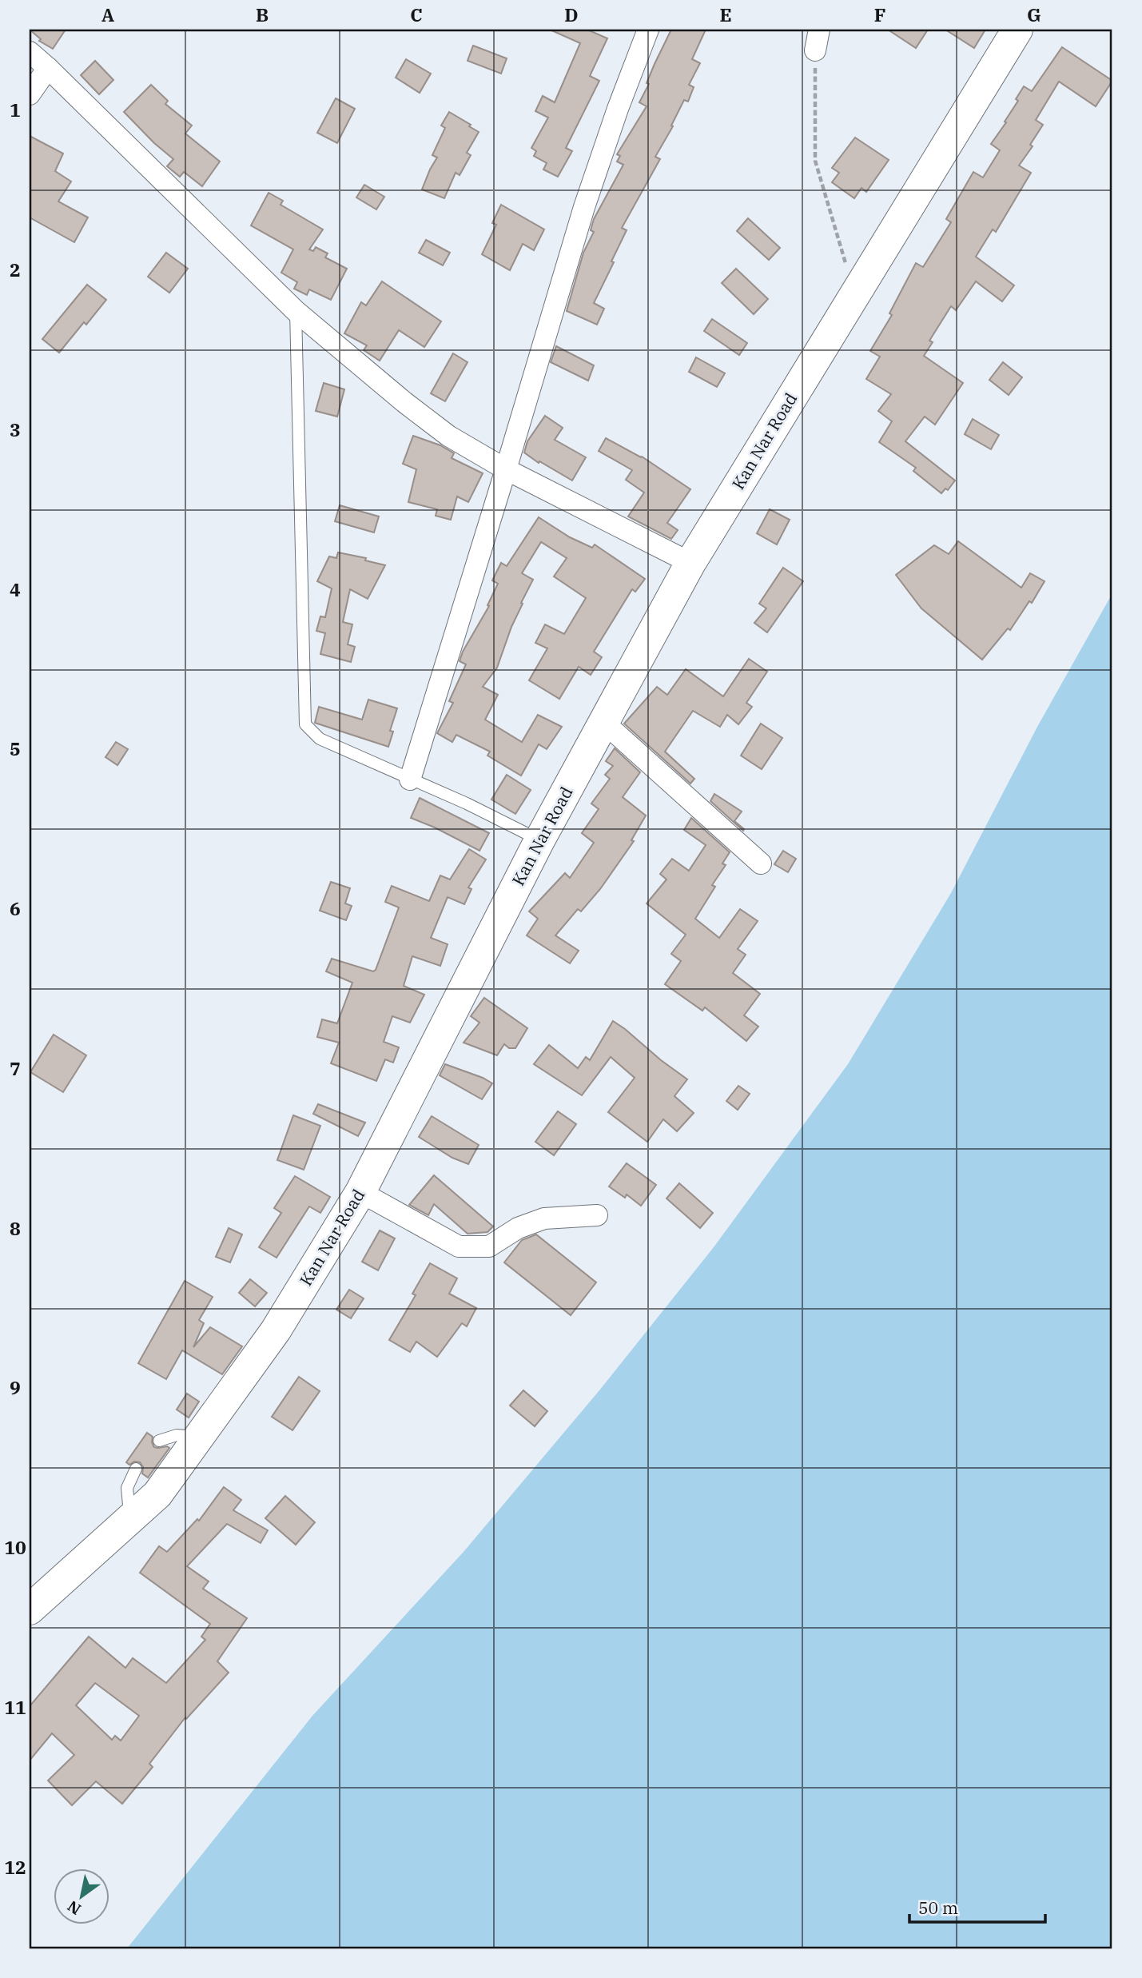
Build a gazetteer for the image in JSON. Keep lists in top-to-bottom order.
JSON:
{
  "streets": {
    "main road": ["Kan Nar Road"]
  },
  "scale_bar": "50 m",
  "north": "bottom left",
  "grid": {
    "columns": [
      "A",
      "B",
      "C",
      "D",
      "E",
      "F",
      "G"
    ],
    "rows": [
      "1",
      "2",
      "3",
      "4",
      "5",
      "6",
      "7",
      "8",
      "9",
      "10",
      "11",
      "12"
    ]
  }
}
